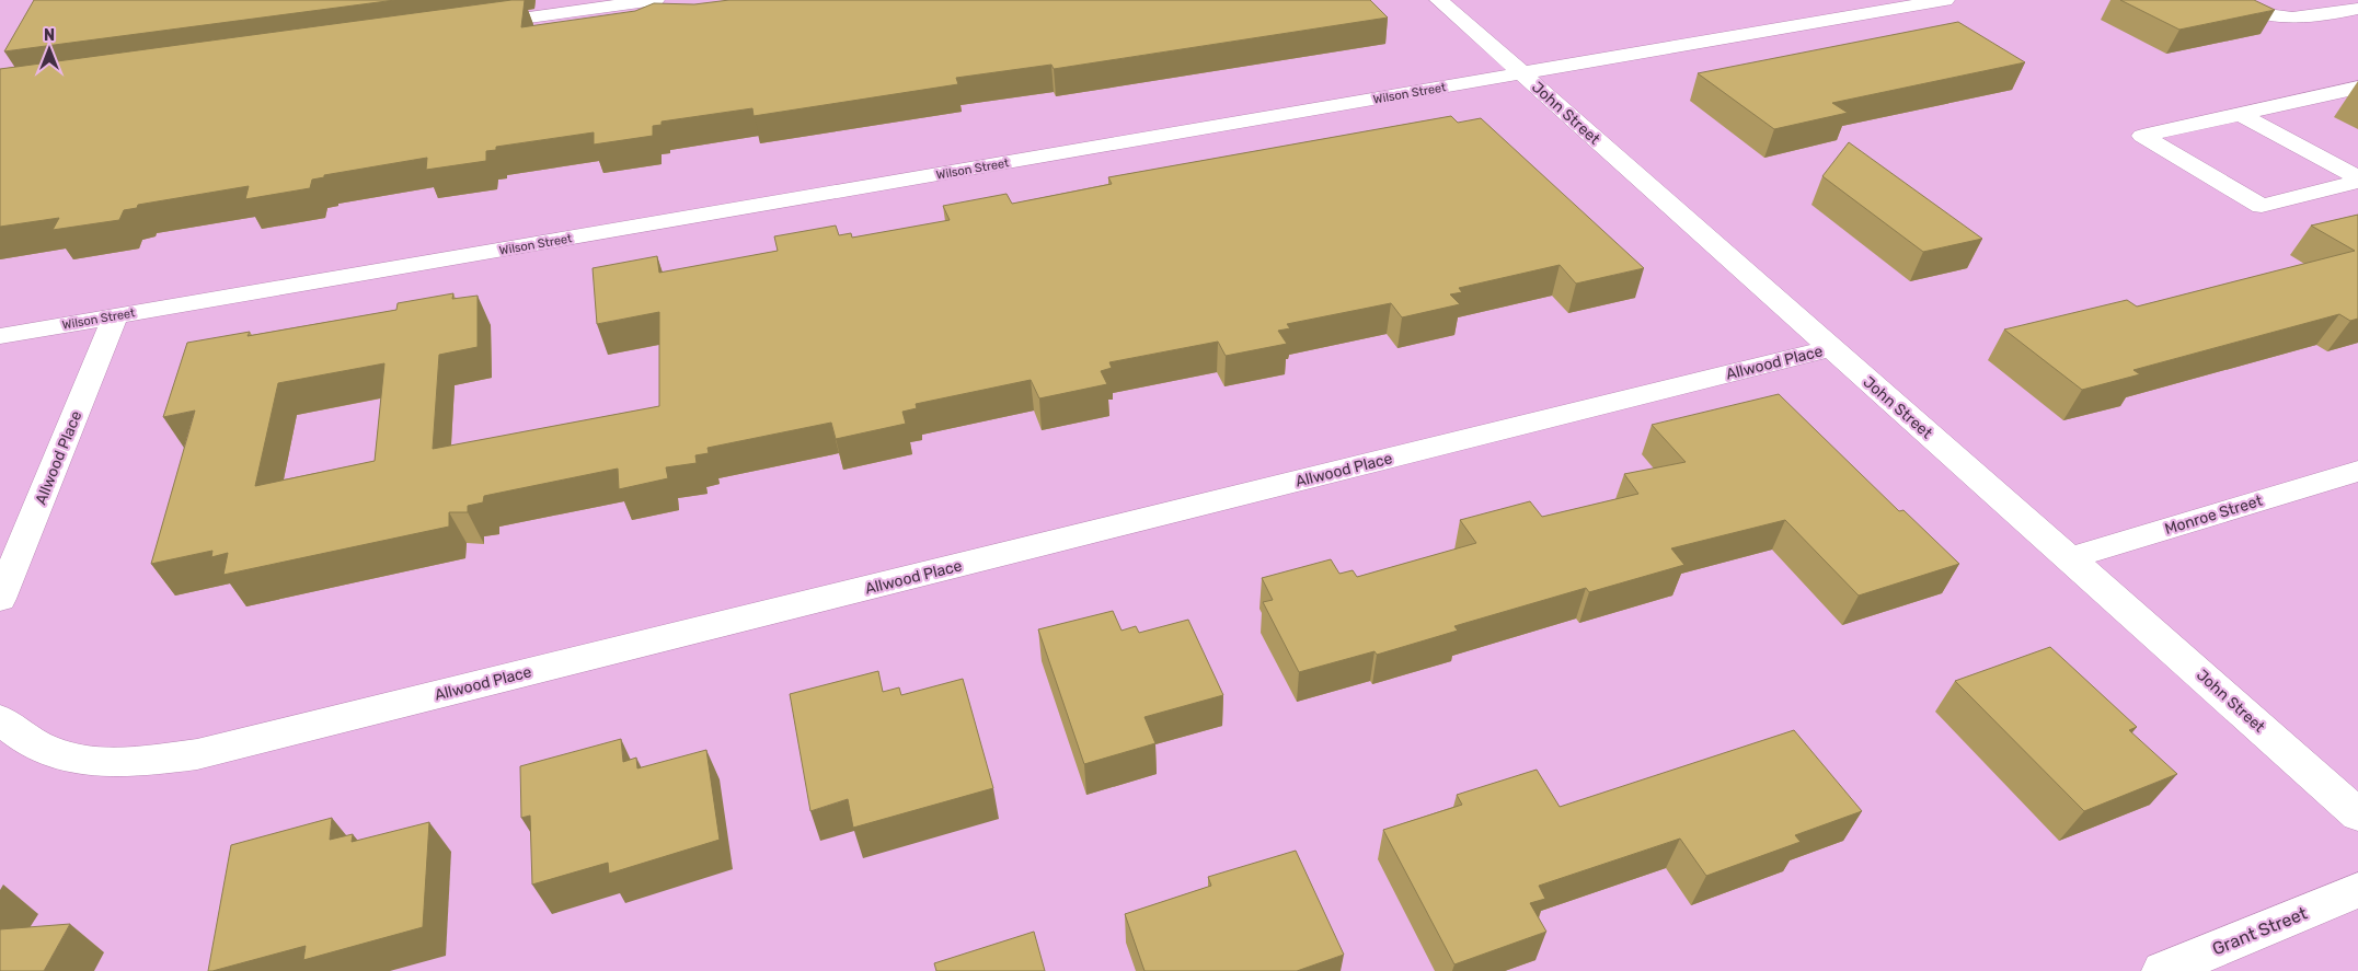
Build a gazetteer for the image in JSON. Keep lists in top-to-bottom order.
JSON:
{
  "streets": {
    "street": [
      "Wilson Street",
      "John Street",
      "Allwood Place",
      "Monroe Street",
      "Grant Street"
    ]
  },
  "crossings": [
    ["Wilson Street", "John Street"],
    ["Wilson Street", "Allwood Place"],
    ["John Street", "Allwood Place"],
    ["John Street", "Monroe Street"]
  ],
  "north": "top"
}
